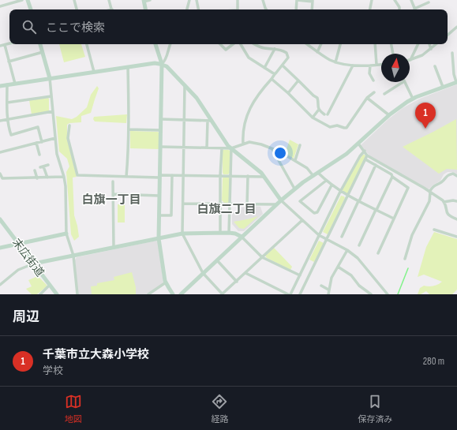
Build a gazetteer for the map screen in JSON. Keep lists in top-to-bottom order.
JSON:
{
  "streets": {
    "street": ["末広街道"]
  },
  "districts": ["白旗一丁目", "白旗二丁目"],
  "north": "top",
  "page": {
    "search": "ここで検索",
    "pins": "1",
    "heading": "周辺",
    "list": [
      {
        "mark": "1",
        "name": "千葉市立大森小学校",
        "note": "学校",
        "value": "280 m"
      }
    ],
    "nav": ["地図", "経路", "保存済み"]
  }
}
